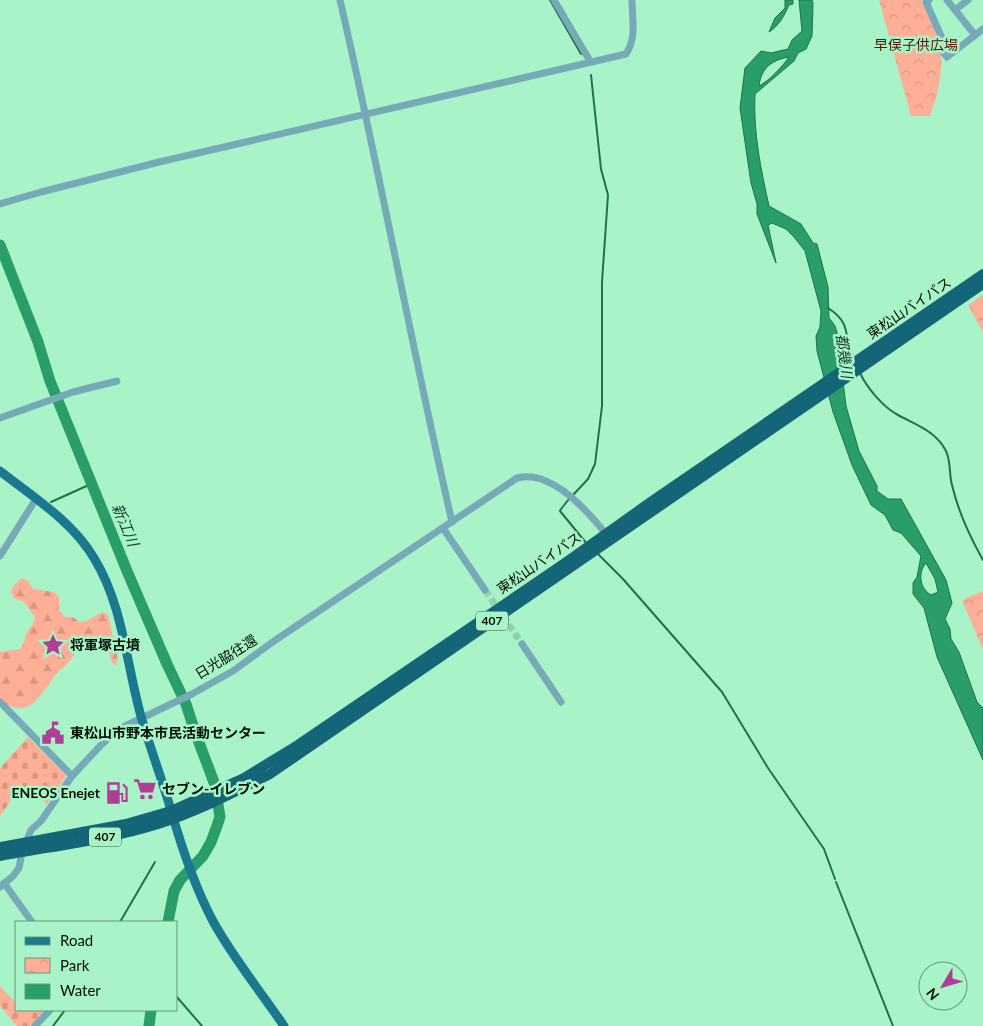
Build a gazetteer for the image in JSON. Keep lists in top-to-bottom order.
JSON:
{
  "streets": {
    "highway": ["東松山バイパス", "407"],
    "street": ["日光脇往還"]
  },
  "crossings": [
    ["東松山バイパス", "日光脇往還"]
  ],
  "water": ["都幾川", "新江川"],
  "parks": ["早俣子供広場"],
  "places": {
    "place": ["将軍塚古墳"],
    "public building": ["東松山市野本市民活動センター"],
    "supermarket": ["セブン-イレブン"],
    "fuel station": ["ENEOS Enejet"]
  },
  "legend": ["Road", "Park", "Water"],
  "north": "bottom left"
}
